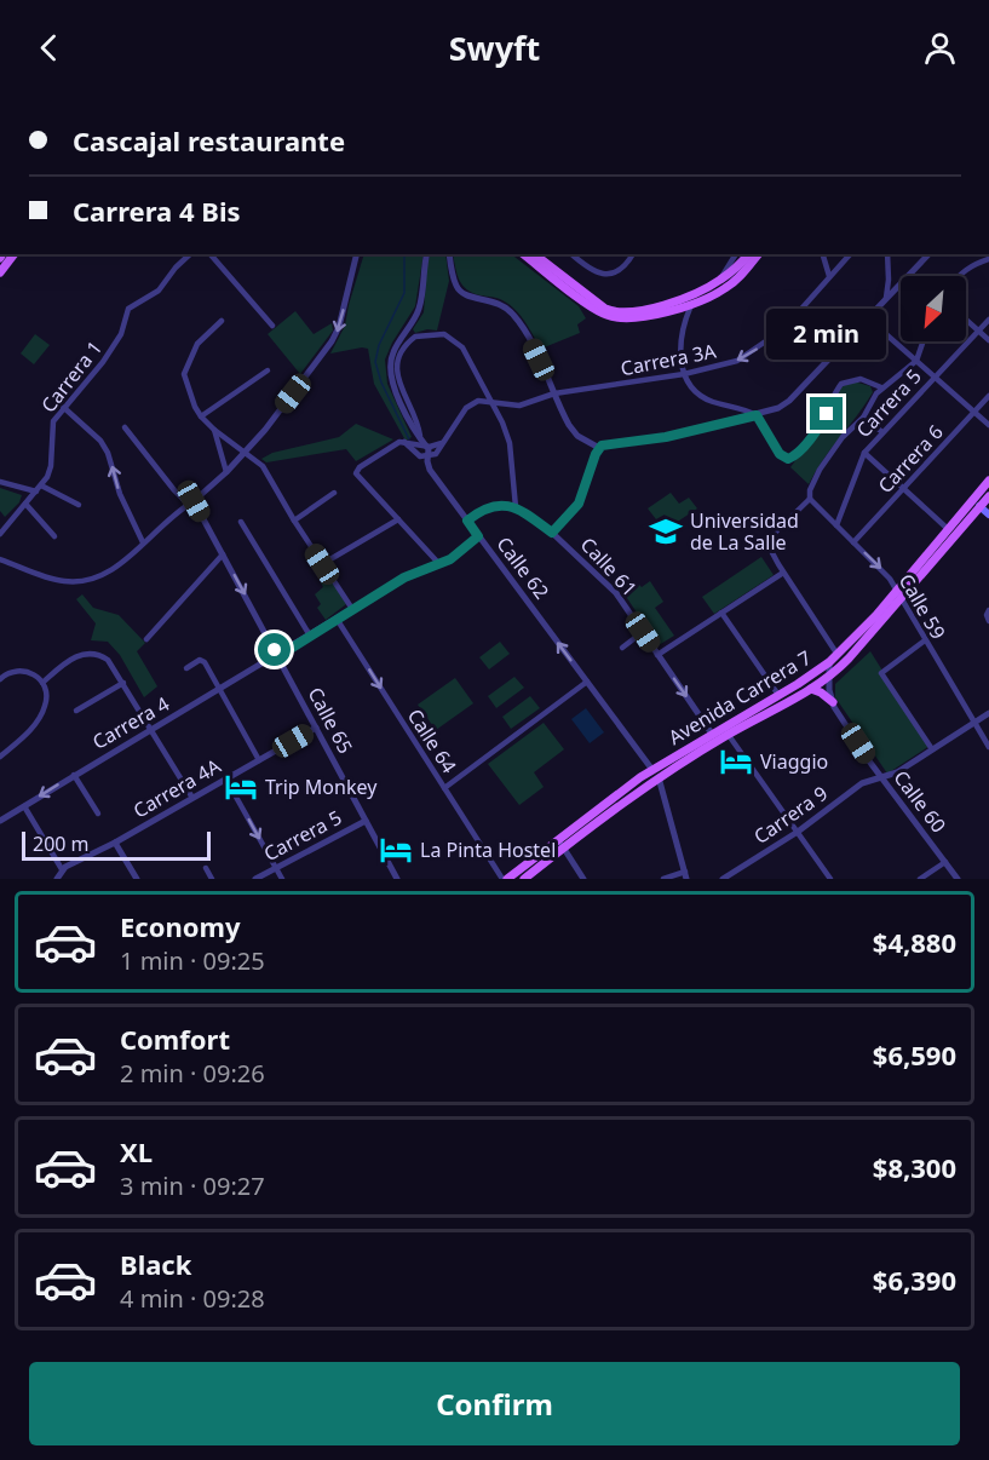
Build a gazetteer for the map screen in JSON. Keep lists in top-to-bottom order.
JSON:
{
  "streets": {
    "main road": ["Avenida Carrera 7"],
    "street": [
      "Carrera 3A",
      "Carrera 1",
      "Carrera 5",
      "Carrera 6",
      "Calle 61",
      "Calle 62",
      "Calle 59",
      "Calle 65",
      "Carrera 4",
      "Calle 64",
      "Carrera 4A",
      "Calle 60",
      "Carrera 9"
    ]
  },
  "crossings": [
    ["Carrera 5", "Calle 59"],
    ["Carrera 5", "Calle 65"],
    ["Carrera 6", "Calle 59"],
    ["Calle 61", "Avenida Carrera 7"],
    ["Calle 62", "Avenida Carrera 7"],
    ["Calle 62", "Carrera 4"],
    ["Calle 59", "Avenida Carrera 7"],
    ["Calle 59", "Carrera 9"],
    ["Avenida Carrera 7", "Calle 64"],
    ["Avenida Carrera 7", "Calle 60"],
    ["Calle 65", "Carrera 4"],
    ["Calle 65", "Carrera 4A"],
    ["Carrera 4", "Calle 64"],
    ["Calle 60", "Carrera 9"]
  ],
  "one_way": ["Calle 64"],
  "places": {
    "school or university": ["Universidad de La Salle"],
    "hotel": ["Viaggio", "Trip Monkey", "La Pinta Hostel"]
  },
  "scale_bar": "200 m",
  "north": "bottom left",
  "page": {
    "header": "Swyft",
    "banner": ["Cascajal restaurante", "Carrera 4 Bis"],
    "bubble": "2 min",
    "scale": "200 m",
    "list": [
      {
        "name": "Economy",
        "note": "1 min · 09:25",
        "value": "$4,880"
      },
      {
        "name": "Comfort",
        "note": "2 min · 09:26",
        "value": "$6,590"
      },
      {
        "name": "XL",
        "note": "3 min · 09:27",
        "value": "$8,300"
      },
      {
        "name": "Black",
        "note": "4 min · 09:28",
        "value": "$6,390"
      }
    ],
    "buttons": "Confirm"
  }
}
